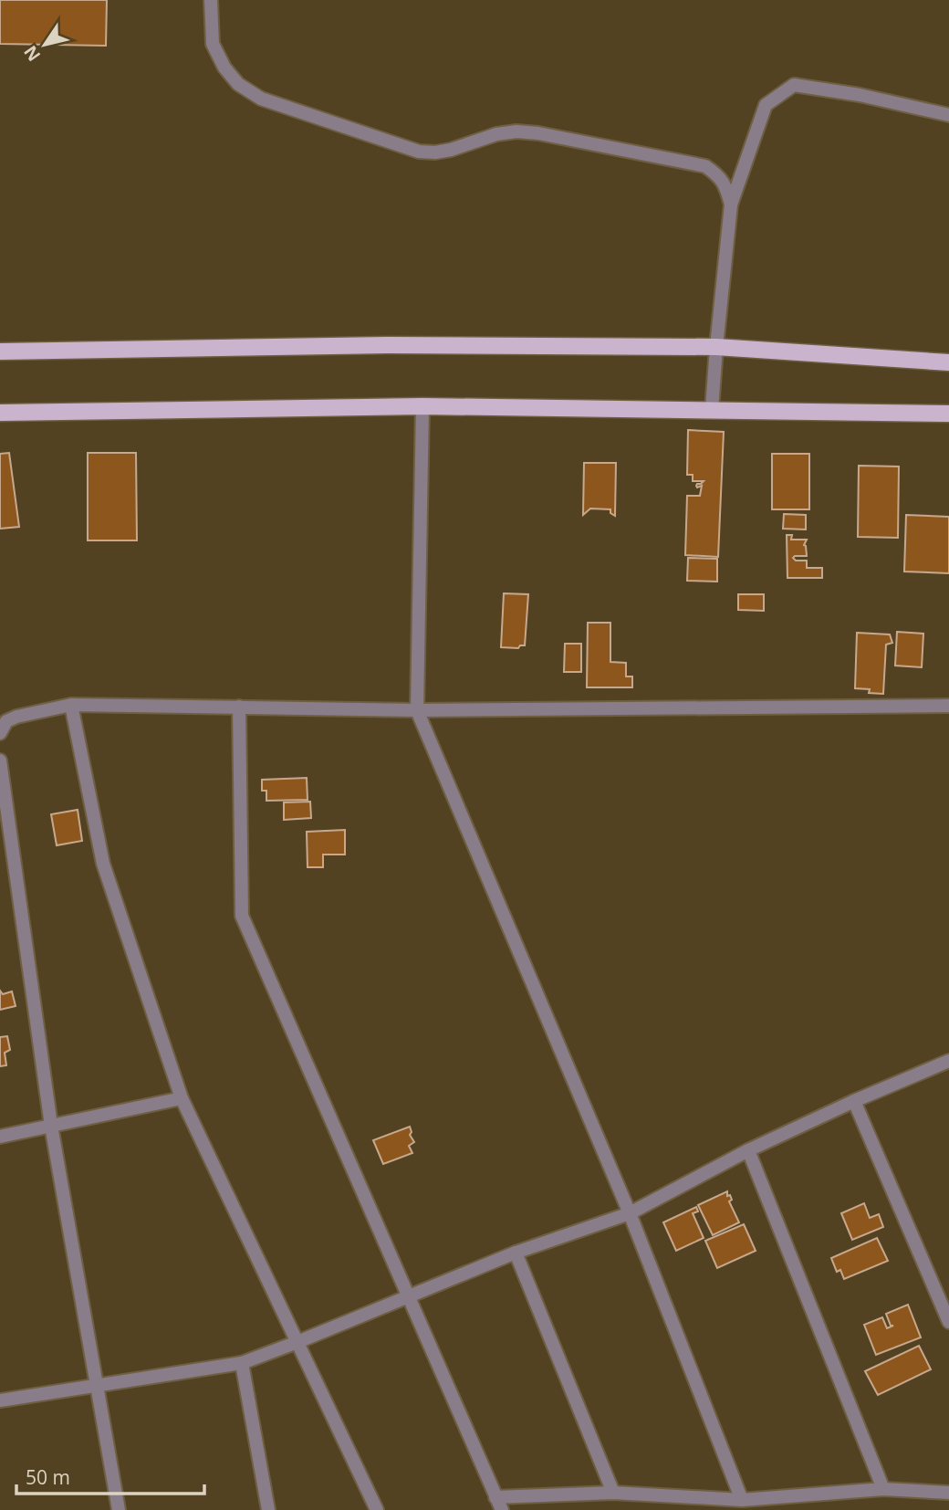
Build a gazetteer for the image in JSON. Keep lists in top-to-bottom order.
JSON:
{
  "scale_bar": "50 m",
  "north": "bottom left"
}
